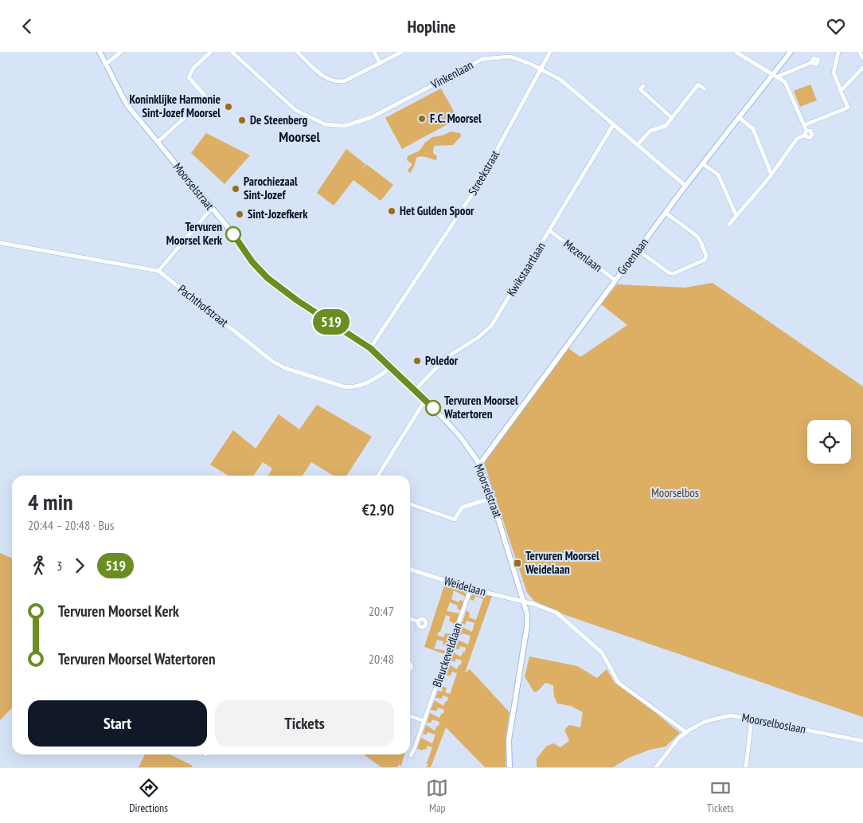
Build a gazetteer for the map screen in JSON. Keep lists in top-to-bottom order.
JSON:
{
  "streets": {
    "street": [
      "Vinkenlaan",
      "Streekstraat",
      "Moorselstraat",
      "Mezenlaan",
      "Groenlaan",
      "Kwikstaartlaan",
      "Pachthofstraat",
      "Weidelaan",
      "Bleuckeveldlaan",
      "Moorselboslaan"
    ]
  },
  "crossings": [
    ["Vinkenlaan", "Streekstraat"],
    ["Vinkenlaan", "Groenlaan"],
    ["Vinkenlaan", "Kwikstaartlaan"],
    ["Streekstraat", "Moorselstraat"],
    ["Moorselstraat", "Groenlaan"],
    ["Moorselstraat", "Kwikstaartlaan"],
    ["Moorselstraat", "Pachthofstraat"],
    ["Moorselstraat", "Weidelaan"],
    ["Mezenlaan", "Groenlaan"],
    ["Mezenlaan", "Kwikstaartlaan"],
    ["Weidelaan", "Bleuckeveldlaan"],
    ["Weidelaan", "Moorselboslaan"]
  ],
  "districts": ["Moorsel"],
  "parks": ["Moorselbos"],
  "places": {
    "other": [
      "Koninklijke Harmonie Sint-Jozef Moorsel",
      "F.C. Moorsel",
      "De Steenberg",
      "Parochiezaal Sint-Jozef",
      "Het Gulden Spoor",
      "Sint-Jozefkerk",
      "Tervuren Moorsel Kerk",
      "Poledor",
      "Tervuren Moorsel Watertoren"
    ],
    "transit": ["Tervuren Moorsel Weidelaan"]
  },
  "lines": ["bus line 519"],
  "page": {
    "header": "Hopline",
    "on_map": "519",
    "heading": ["4 min", "20:44 – 20:48 · Bus", "€2.90"],
    "legs": ["3", "519"],
    "list": [
      {
        "name": "Tervuren Moorsel Kerk",
        "value": "20:47"
      },
      {
        "name": "Tervuren Moorsel Watertoren",
        "value": "20:48"
      }
    ],
    "buttons": ["Start", "Tickets"],
    "tabs": ["Directions", "Map", "Tickets"]
  }
}
